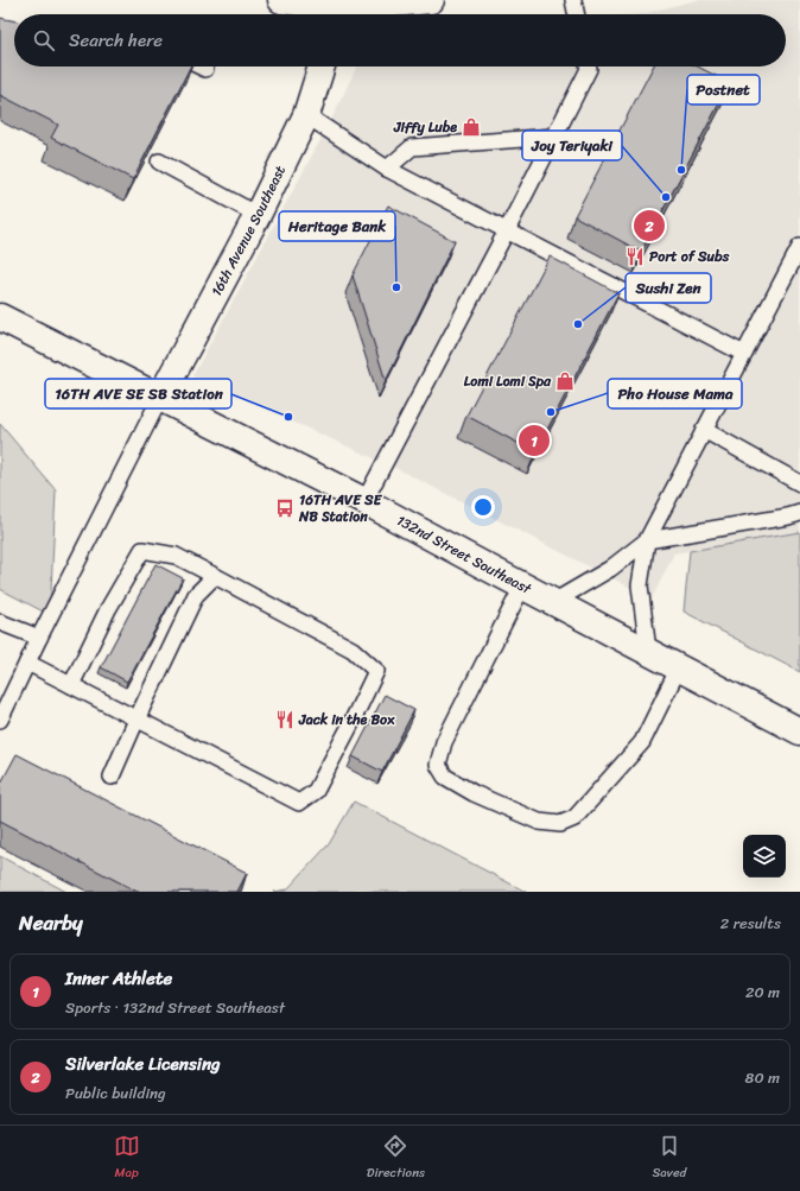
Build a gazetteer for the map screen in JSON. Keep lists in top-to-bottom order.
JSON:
{
  "streets": {
    "main road": ["16th Avenue Southeast", "132nd Street Southeast"]
  },
  "crossings": [
    ["16th Avenue Southeast", "132nd Street Southeast"]
  ],
  "places": {
    "shop": ["Jiffy Lube", "Lomi Lomi Spa"],
    "other": [
      "Postnet",
      "Joy Teriyaki",
      "Heritage Bank",
      "Sushi Zen",
      "Pho House Mama",
      "16TH AVE SE SB Station"
    ],
    "restaurant": ["Port of Subs", "Jack in the Box"],
    "bus stop": ["16TH AVE SE NB Station"]
  },
  "page": {
    "search": "Search here",
    "pins": ["2", "1"],
    "heading": ["Nearby", "2 results"],
    "list": [
      {
        "mark": "1",
        "name": "Inner Athlete",
        "note": "Sports · 132nd Street Southeast",
        "value": "20 m"
      },
      {
        "mark": "2",
        "name": "Silverlake Licensing",
        "note": "Public building",
        "value": "80 m"
      }
    ],
    "nav": ["Map", "Directions", "Saved"]
  }
}
